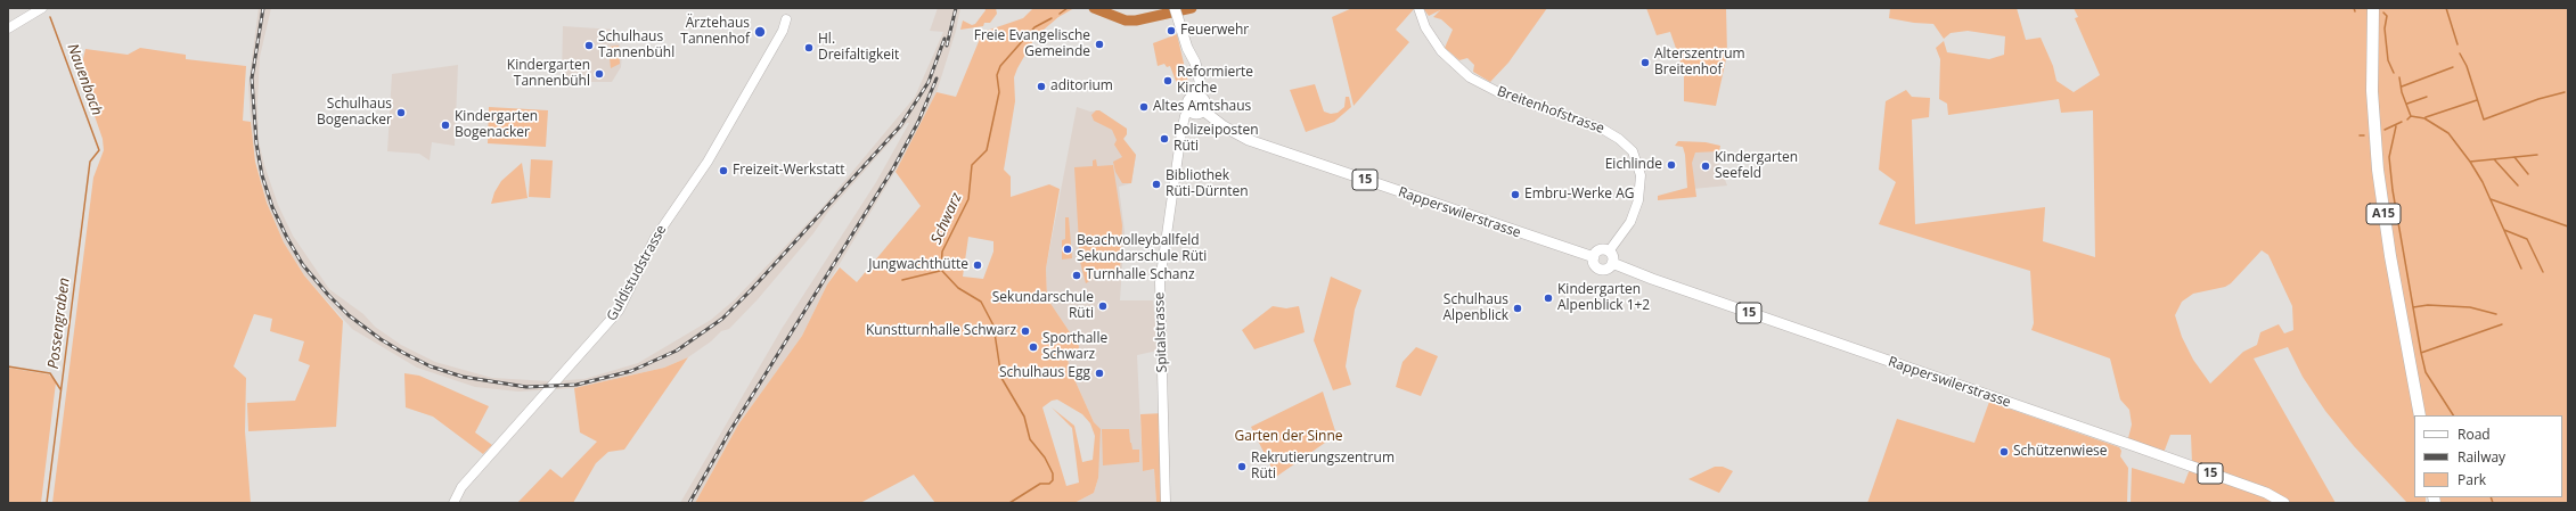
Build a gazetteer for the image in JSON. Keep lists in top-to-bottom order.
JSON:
{
  "streets": {
    "highway": ["A15"],
    "main road": ["15", "Rapperswilerstrasse"],
    "street": ["Breitenhofstrasse", "Guldistudstrasse", "Spitalstrasse"]
  },
  "crossings": [
    ["Breitenhofstrasse", "15"],
    ["Breitenhofstrasse", "Rapperswilerstrasse"],
    ["15", "Rapperswilerstrasse"],
    ["Rapperswilerstrasse", "Spitalstrasse"]
  ],
  "water": ["Nauenbach", "Schwarz", "Possengraben"],
  "parks": ["Garten der Sinne"],
  "places": [
    "Feuerwehr",
    "Ärztehaus Tannenhof",
    "Freie Evangelische Gemeinde",
    "Schulhaus Tannenbühl",
    "Hl. Dreifaltigkeit",
    "Alterszentrum Breitenhof",
    "Kindergarten Tannenbühl",
    "Reformierte Kirche",
    "aditorium",
    "Altes Amtshaus",
    "Schulhaus Bogenacker",
    "Kindergarten Bogenacker",
    "Polizeiposten Rüti",
    "Eichlinde",
    "Kindergarten Seefeld",
    "Freizeit-Werkstatt",
    "Bibliothek Rüti-Dürnten",
    "Embru-Werke AG",
    "Beachvolleyballfeld Sekundarschule Rüti",
    "Jungwachthütte",
    "Turnhalle Schanz",
    "Kindergarten Alpenblick 1+2",
    "Sekundarschule Rüti",
    "Schulhaus Alpenblick",
    "Kunstturnhalle Schwarz",
    "Sporthalle Schwarz",
    "Schulhaus Egg",
    "Schützenwiese",
    "Rekrutierungszentrum Rüti"
  ],
  "legend": ["Road", "Railway", "Park"]
}
